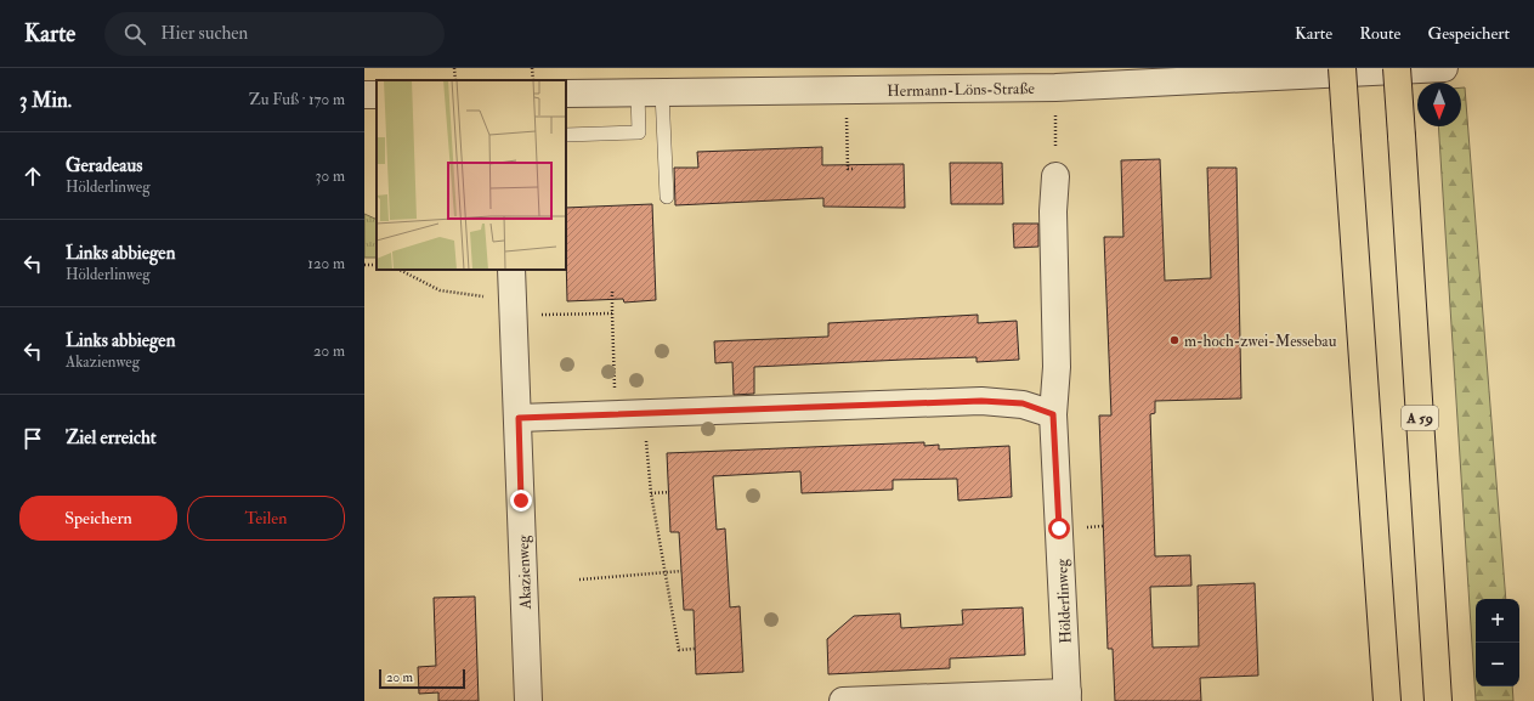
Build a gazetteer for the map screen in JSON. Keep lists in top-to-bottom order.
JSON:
{
  "streets": {
    "highway": ["A 59"],
    "street": ["Hermann-Löns-Straße", "Akazienweg", "Hölderlinweg"]
  },
  "places": ["m-hoch-zwei-Messebau"],
  "scale_bar": "20 m",
  "north": "bottom",
  "page": {
    "header": "Karte",
    "search": "Hier suchen",
    "nav": ["Karte", "Route", "Gespeichert"],
    "heading": ["3 Min.", "Zu Fuß · 170 m"],
    "list": [
      ["Geradeaus", "Hölderlinweg", "30 m"],
      ["Links abbiegen", "Hölderlinweg", "120 m"],
      ["Links abbiegen", "Akazienweg", "20 m"],
      "Ziel erreicht"
    ],
    "buttons": ["Speichern", "Teilen"],
    "map_buttons": ["+", "−"],
    "scale": "20 m"
  }
}
